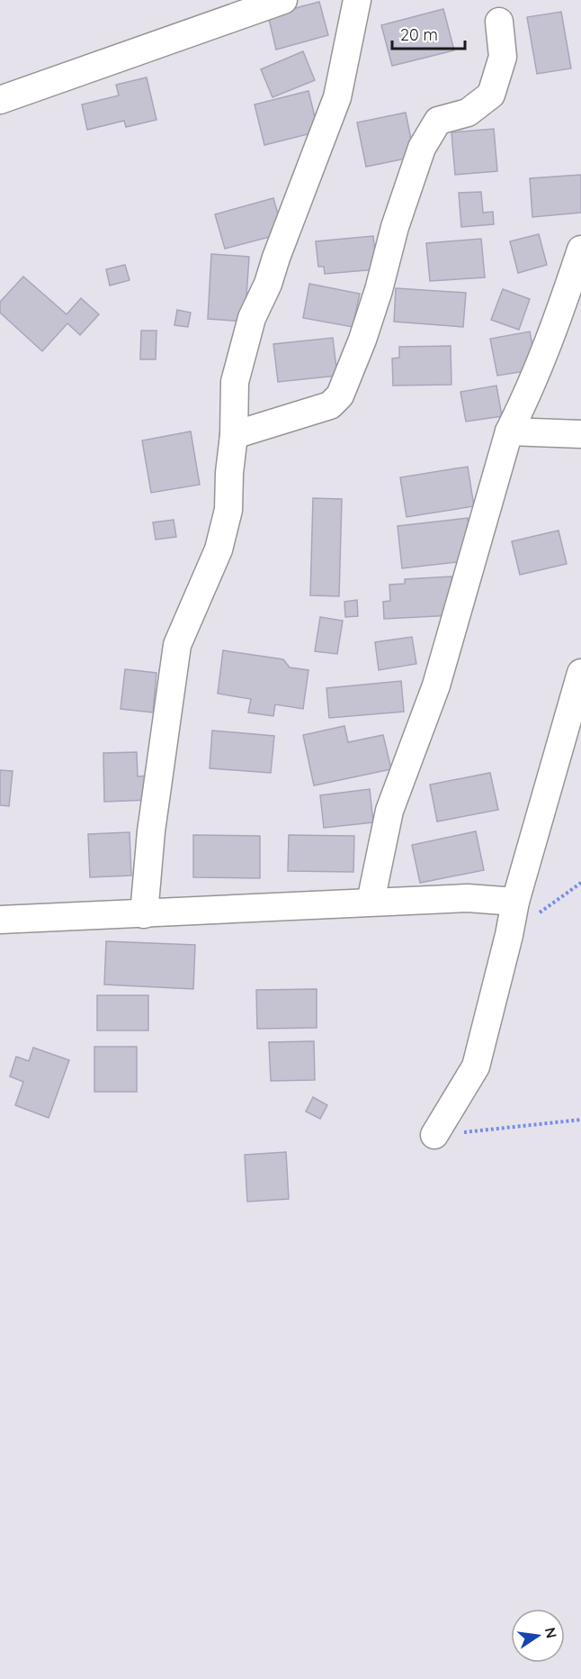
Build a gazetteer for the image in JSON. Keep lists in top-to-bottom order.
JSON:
{
  "scale_bar": "20 m",
  "north": "right"
}
